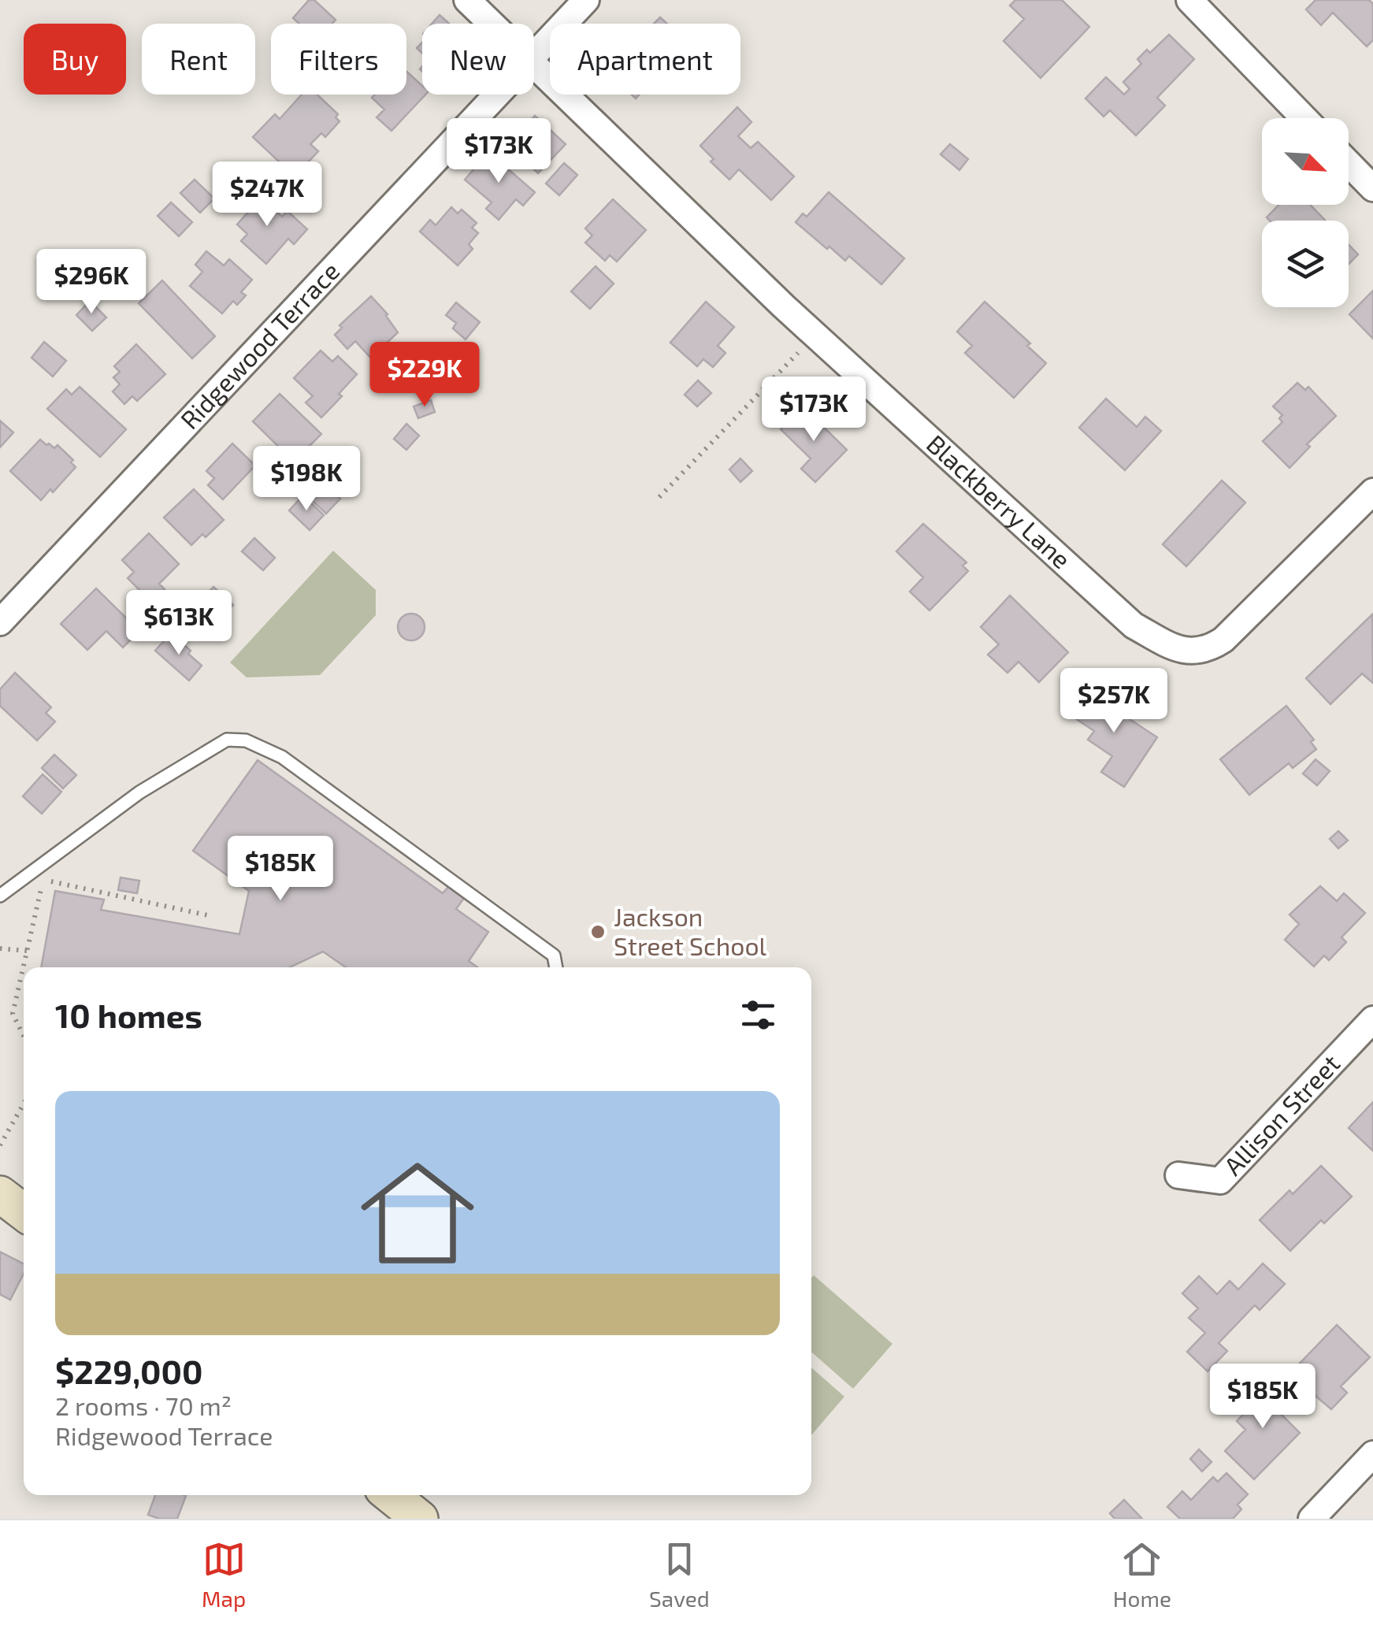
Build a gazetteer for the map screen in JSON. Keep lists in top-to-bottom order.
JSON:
{
  "streets": {
    "street": ["Ridgewood Terrace", "Blackberry Lane", "Allison Street"]
  },
  "places": ["Jackson Street School"],
  "north": "bottom right",
  "page": {
    "chip": [
      "Buy",
      "Rent",
      "Filters",
      "New",
      "Apartment"
    ],
    "price": [
      "$173K",
      "$247K",
      "$296K",
      "$229K",
      "$173K",
      "$198K",
      "$613K",
      "$257K",
      "$185K",
      "$185K"
    ],
    "heading": "10 homes",
    "list": [
      {
        "name": "$229,000",
        "note": "2 rooms · 70 m² · Ridgewood Terrace"
      }
    ],
    "tabs": ["Map", "Saved", "Home"]
  }
}
